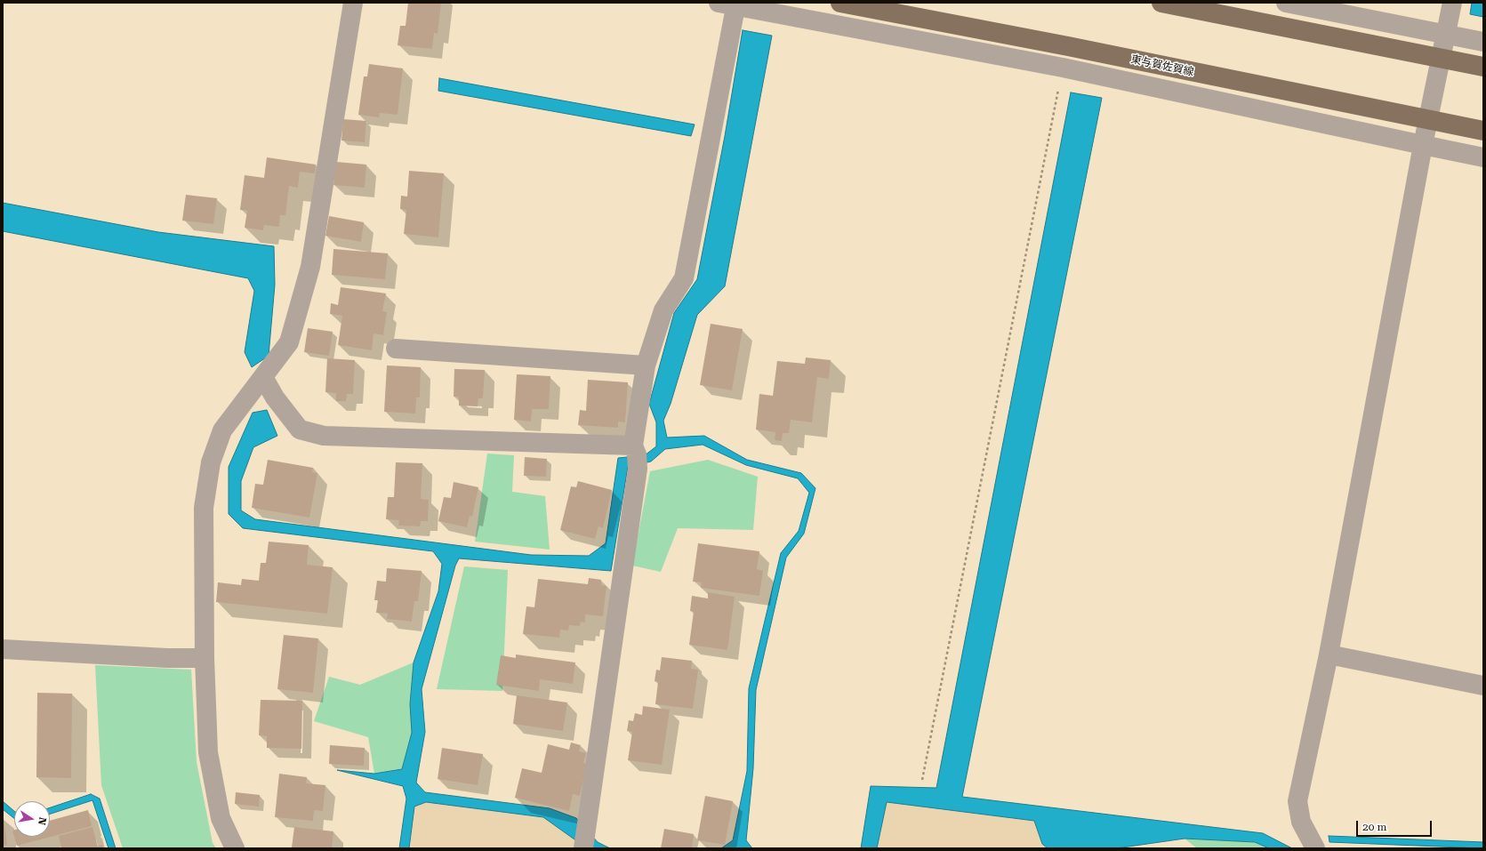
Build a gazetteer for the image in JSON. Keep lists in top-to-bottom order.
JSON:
{
  "streets": {
    "main road": ["東与賀佐賀線"]
  },
  "scale_bar": "20 m",
  "north": "right"
}
